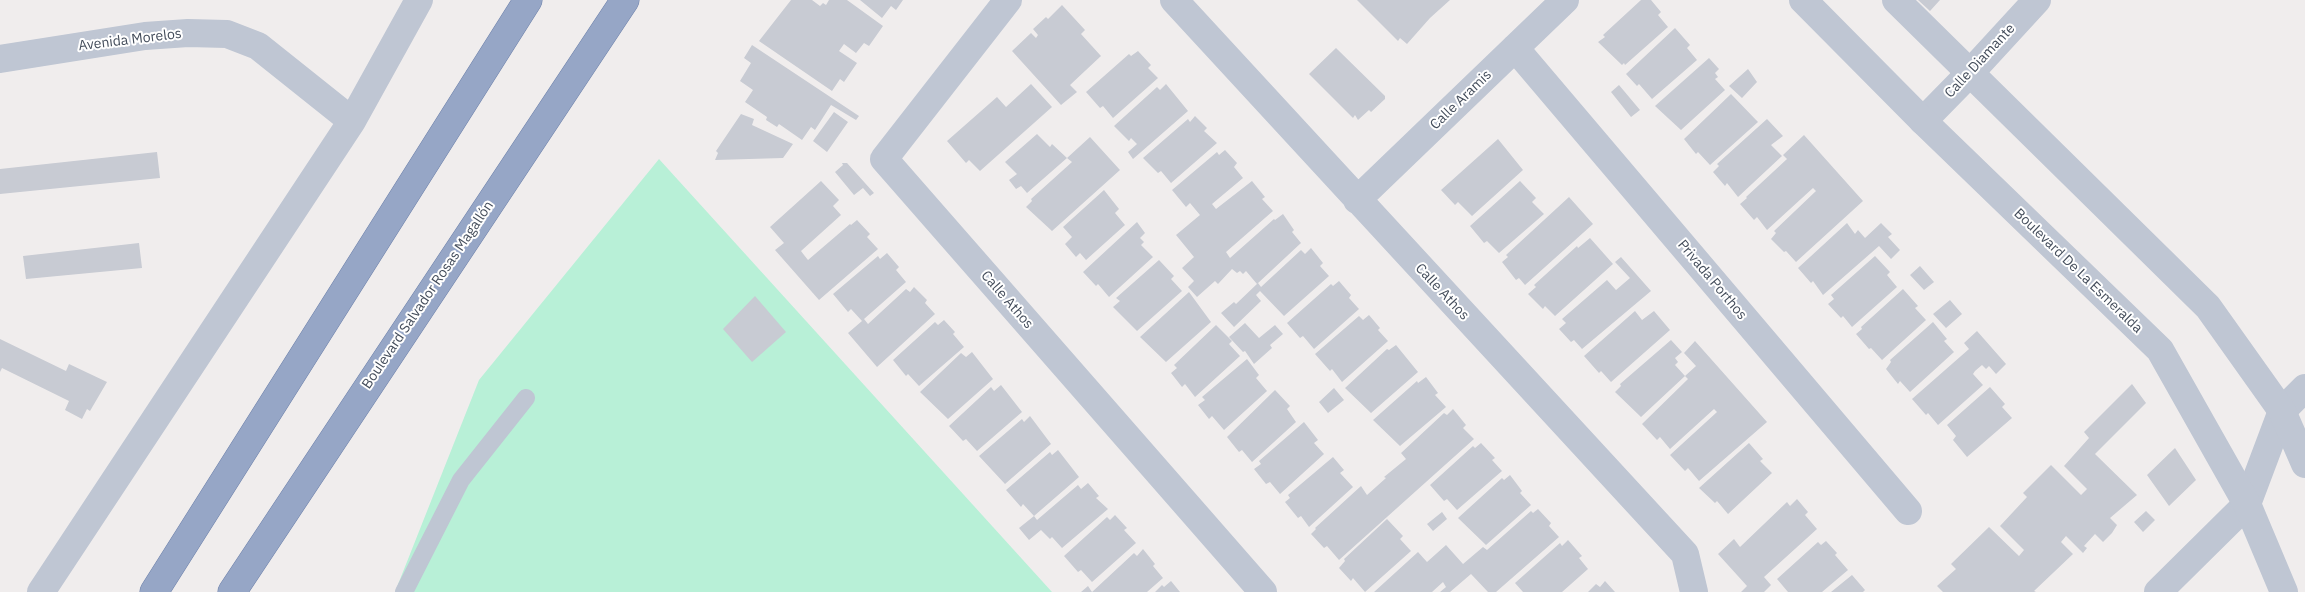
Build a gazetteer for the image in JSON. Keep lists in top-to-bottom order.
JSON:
{
  "streets": {
    "highway": ["Boulevard Salvador Rosas Magallón"],
    "street": [
      "Avenida Morelos",
      "Calle Diamante",
      "Calle Aramis",
      "Boulevard De La Esmeralda",
      "Privada Porthos",
      "Calle Athos"
    ]
  },
  "crossings": [
    ["Calle Diamante", "Boulevard De La Esmeralda"],
    ["Calle Aramis", "Privada Porthos"],
    ["Calle Aramis", "Calle Athos"]
  ]
}
